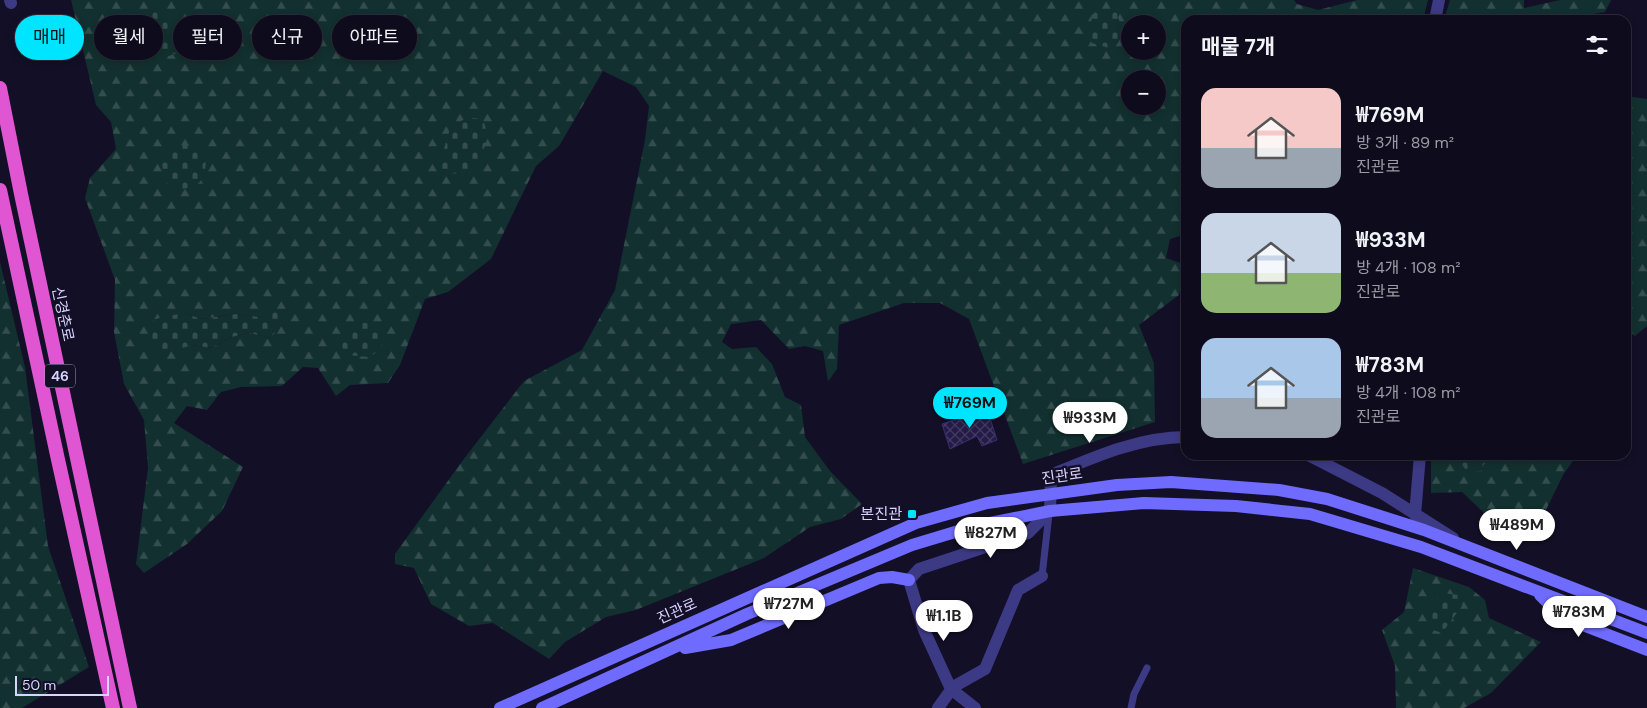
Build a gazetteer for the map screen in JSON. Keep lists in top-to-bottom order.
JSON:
{
  "streets": {
    "highway": ["신경춘로", "46"],
    "main road": ["진관로"]
  },
  "crossings": [
    ["신경춘로", "46"]
  ],
  "places": {
    "transit": ["본진관"]
  },
  "scale_bar": "50 m",
  "page": {
    "map_buttons": ["+", "−"],
    "chip": [
      "매매",
      "월세",
      "필터",
      "신규",
      "아파트"
    ],
    "heading": "매물 7개",
    "list": [
      {
        "name": "₩769M",
        "note": "방 3개 · 89 m² · 진관로"
      },
      {
        "name": "₩933M",
        "note": "방 4개 · 108 m² · 진관로"
      },
      {
        "name": "₩783M",
        "note": "방 4개 · 108 m² · 진관로"
      }
    ],
    "price": [
      "₩769M",
      "₩933M",
      "₩489M",
      "₩827M",
      "₩727M",
      "₩783M",
      "₩1.1B"
    ],
    "scale": "50 m"
  }
}
